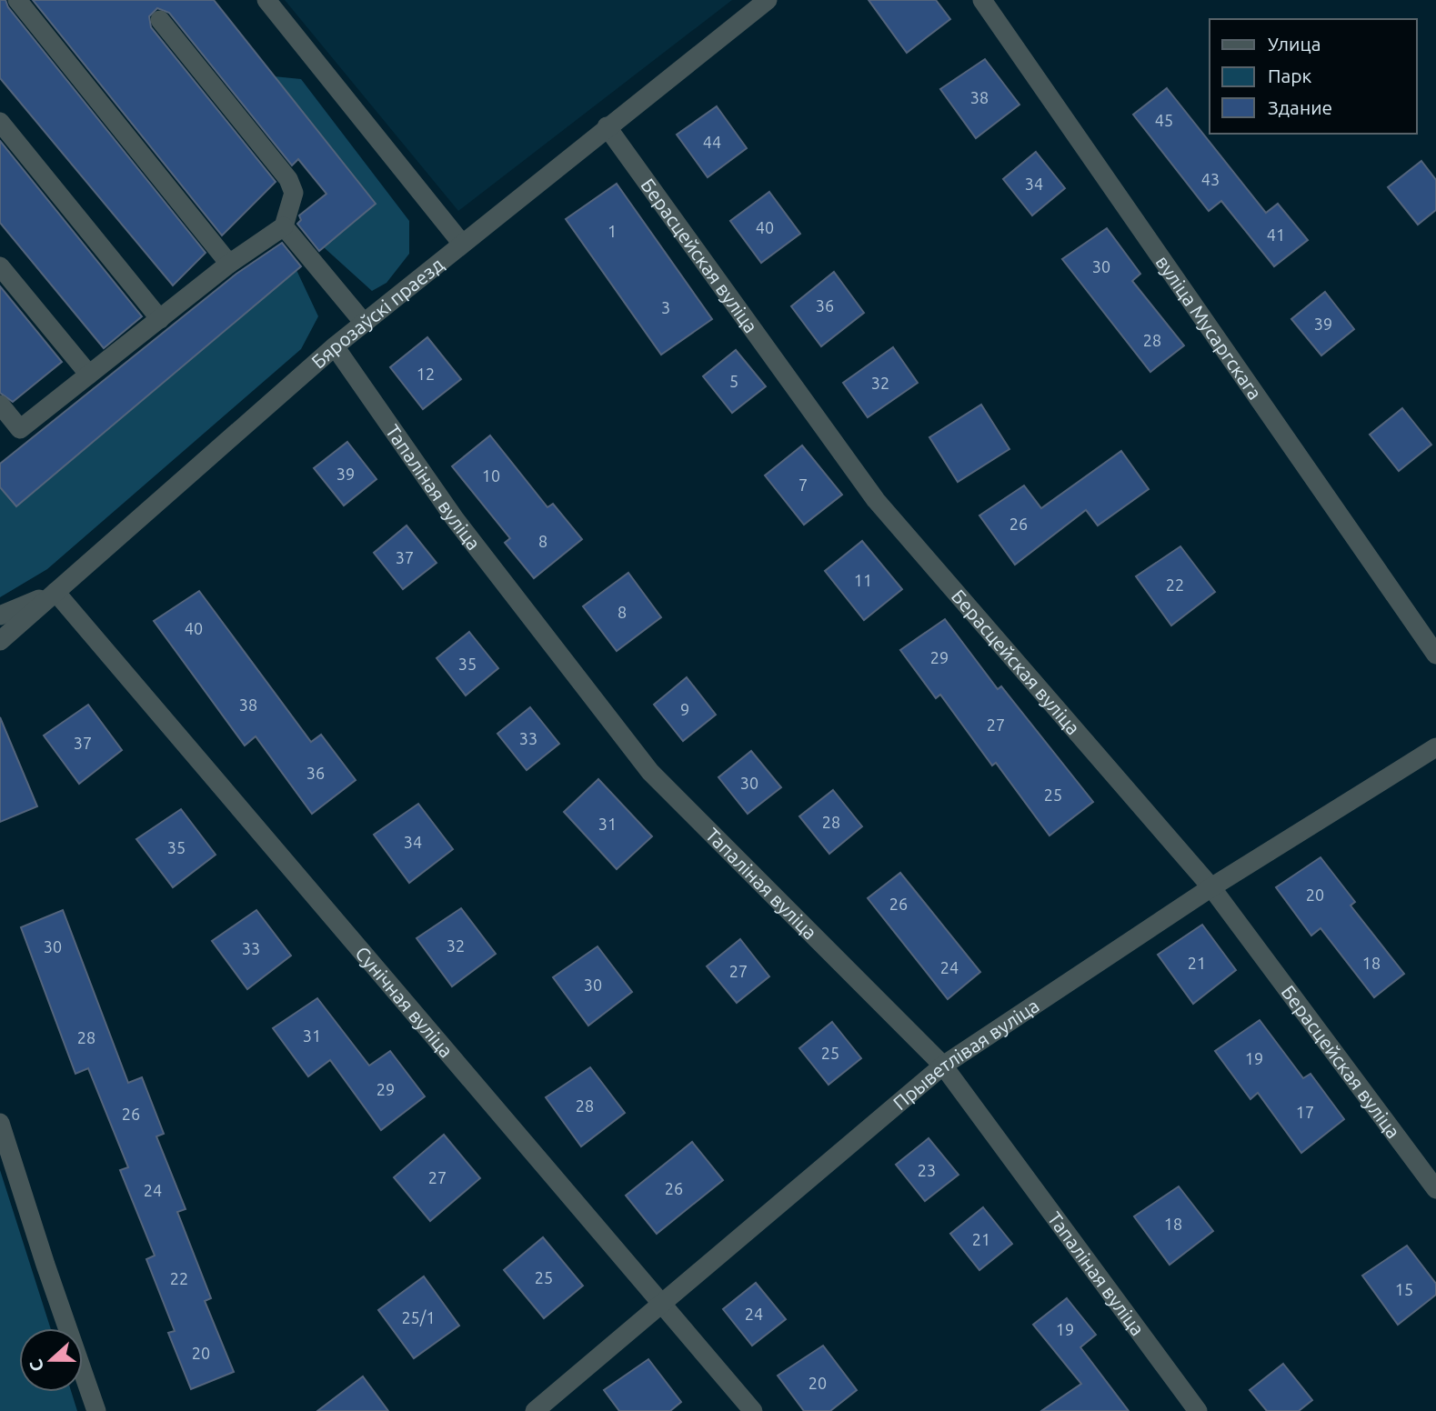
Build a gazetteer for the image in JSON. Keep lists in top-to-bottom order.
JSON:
{
  "streets": {
    "street": [
      "Берасцейская вуліца",
      "Бярозаўскі праезд",
      "вуліца Мусаргскага",
      "Тапаліная вуліца",
      "Сунічная вуліца",
      "Прыветлівая вуліца"
    ]
  },
  "crossings": [
    ["Берасцейская вуліца", "Бярозаўскі праезд"],
    ["Берасцейская вуліца", "Прыветлівая вуліца"],
    ["Бярозаўскі праезд", "Тапаліная вуліца"],
    ["Бярозаўскі праезд", "Сунічная вуліца"],
    ["Тапаліная вуліца", "Прыветлівая вуліца"],
    ["Сунічная вуліца", "Прыветлівая вуліца"]
  ],
  "house_numbers": [
    "38",
    "45",
    "44",
    "43",
    "34",
    "40",
    "1",
    "41",
    "30",
    "36",
    "3",
    "39",
    "28",
    "12",
    "5",
    "32",
    "39",
    "10",
    "7",
    "26",
    "8",
    "37",
    "11",
    "22",
    "8",
    "40",
    "29",
    "35",
    "38",
    "9",
    "27",
    "33",
    "37",
    "36",
    "30",
    "25",
    "28",
    "31",
    "34",
    "35",
    "20",
    "26",
    "32",
    "30",
    "33",
    "21",
    "18",
    "24",
    "27",
    "30",
    "31",
    "28",
    "25",
    "19",
    "29",
    "28",
    "17",
    "26",
    "23",
    "27",
    "26",
    "24",
    "18",
    "21",
    "25",
    "22",
    "15",
    "24",
    "25/1",
    "19",
    "20",
    "20"
  ],
  "legend": ["Улица", "Парк", "Здание"],
  "north": "left"
}
